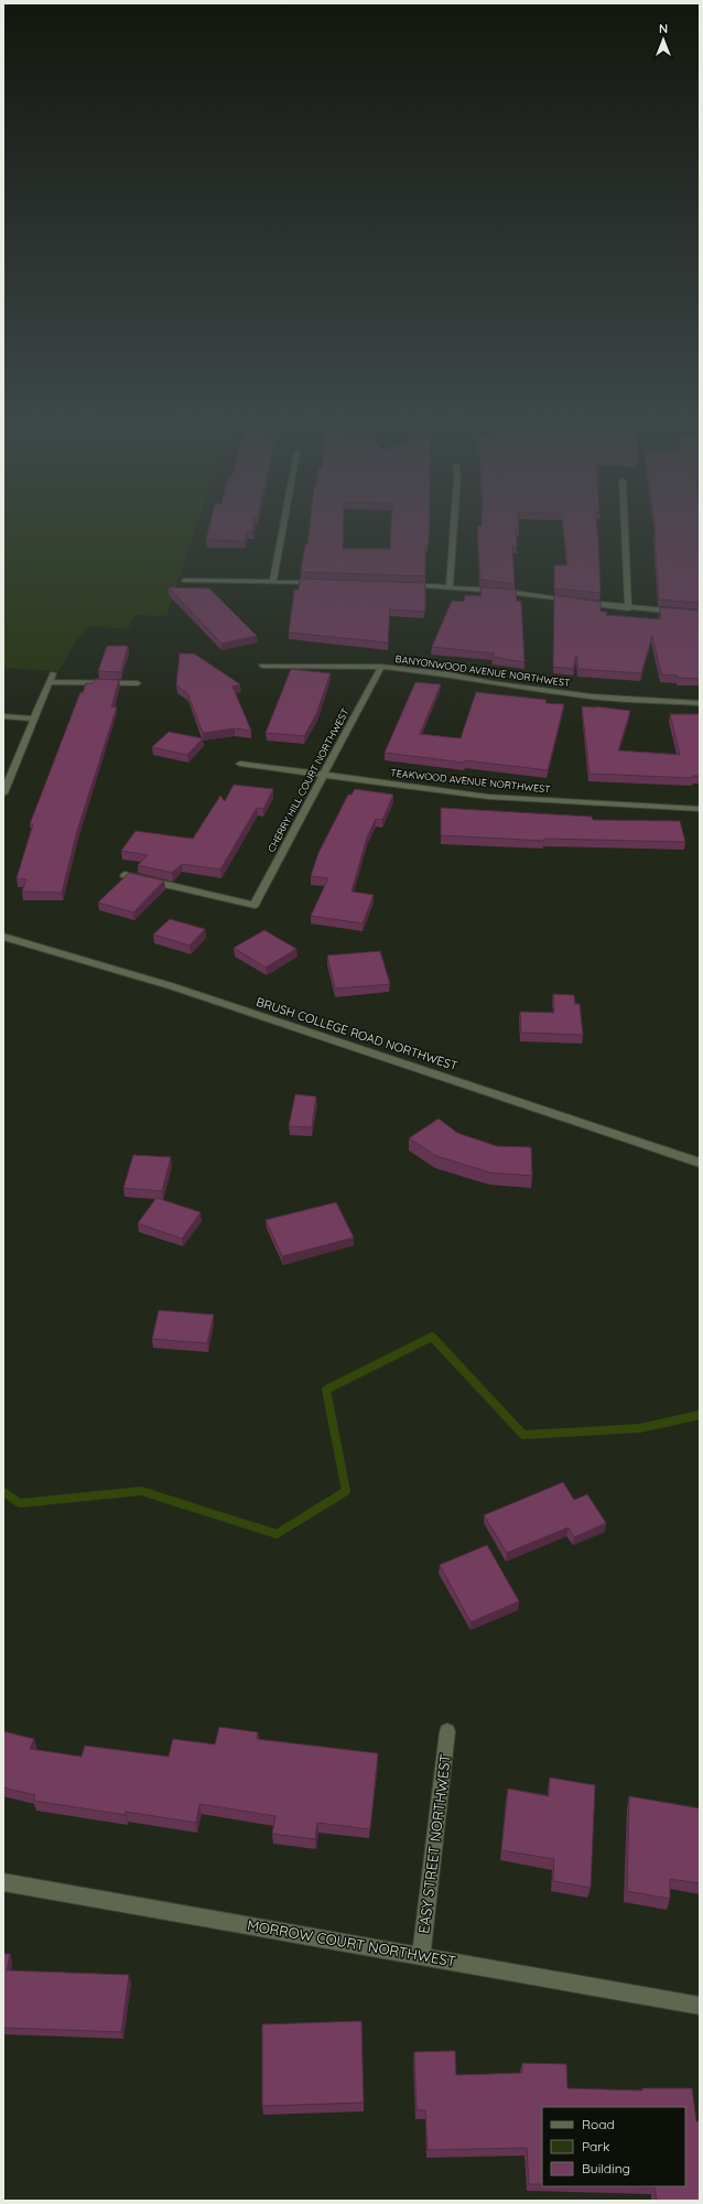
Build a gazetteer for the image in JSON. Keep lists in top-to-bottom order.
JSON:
{
  "streets": {
    "street": [
      "BANYONWOOD AVENUE NORTHWEST",
      "CHERRY HILL COURT NORTHWEST",
      "TEAKWOOD AVENUE NORTHWEST",
      "BRUSH COLLEGE ROAD NORTHWEST",
      "EASY STREET NORTHWEST",
      "MORROW COURT NORTHWEST"
    ]
  },
  "crossings": [
    ["BANYONWOOD AVENUE NORTHWEST", "CHERRY HILL COURT NORTHWEST"],
    ["CHERRY HILL COURT NORTHWEST", "TEAKWOOD AVENUE NORTHWEST"],
    ["EASY STREET NORTHWEST", "MORROW COURT NORTHWEST"]
  ],
  "legend": ["Road", "Park", "Building"],
  "north": "top"
}
